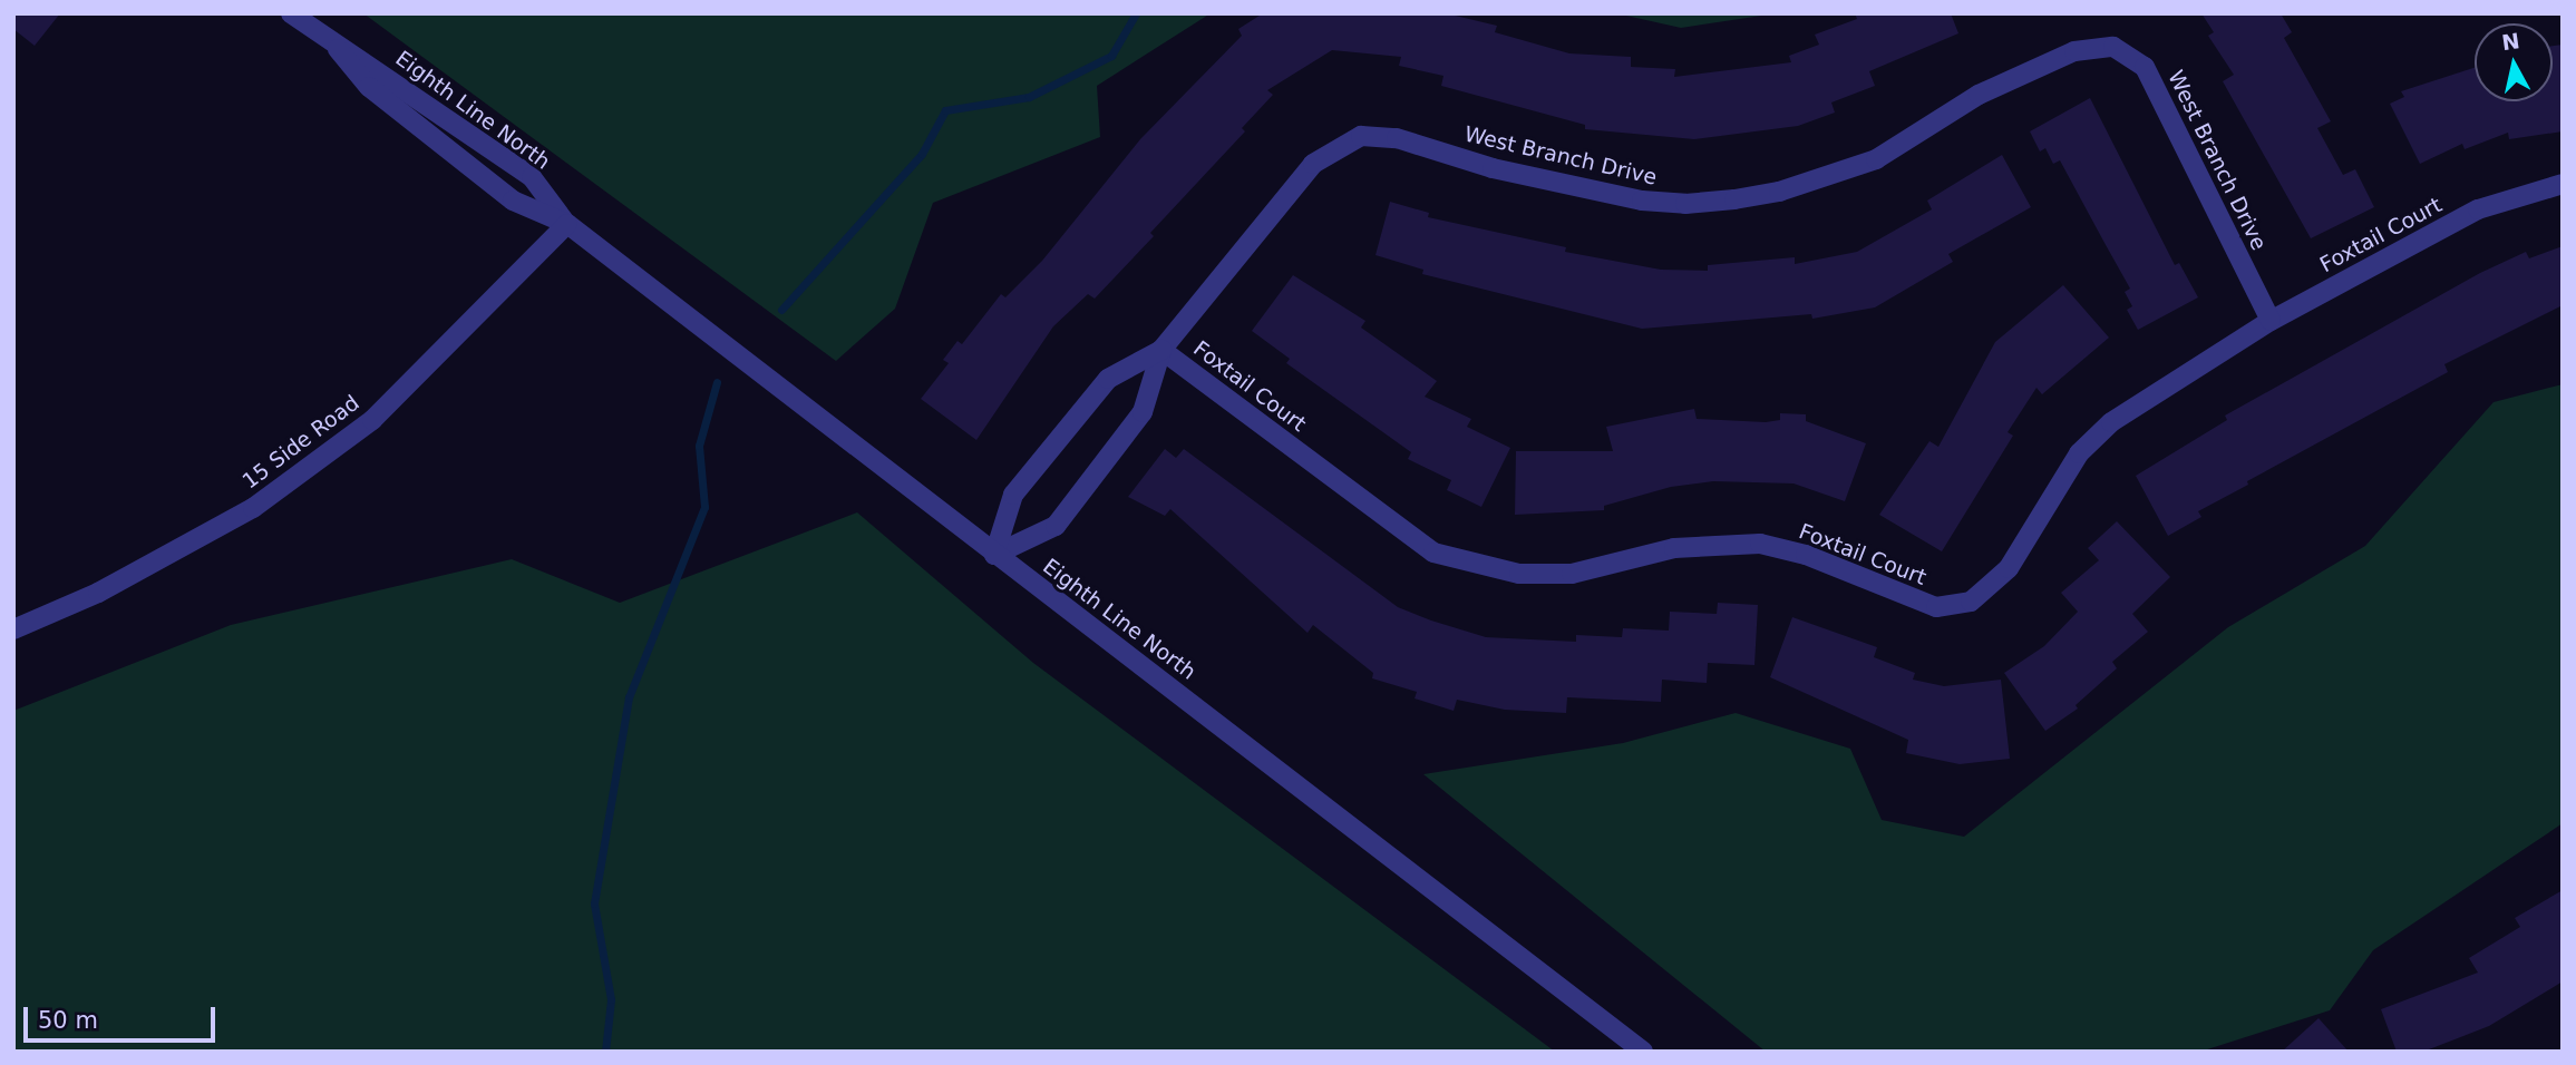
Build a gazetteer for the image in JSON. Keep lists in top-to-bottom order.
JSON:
{
  "streets": {
    "street": [
      "Eighth Line North",
      "West Branch Drive",
      "Foxtail Court",
      "15 Side Road"
    ]
  },
  "crossings": [
    ["Eighth Line North", "West Branch Drive"],
    ["Eighth Line North", "15 Side Road"],
    ["West Branch Drive", "Foxtail Court"]
  ],
  "scale_bar": "50 m",
  "north": "top"
}
